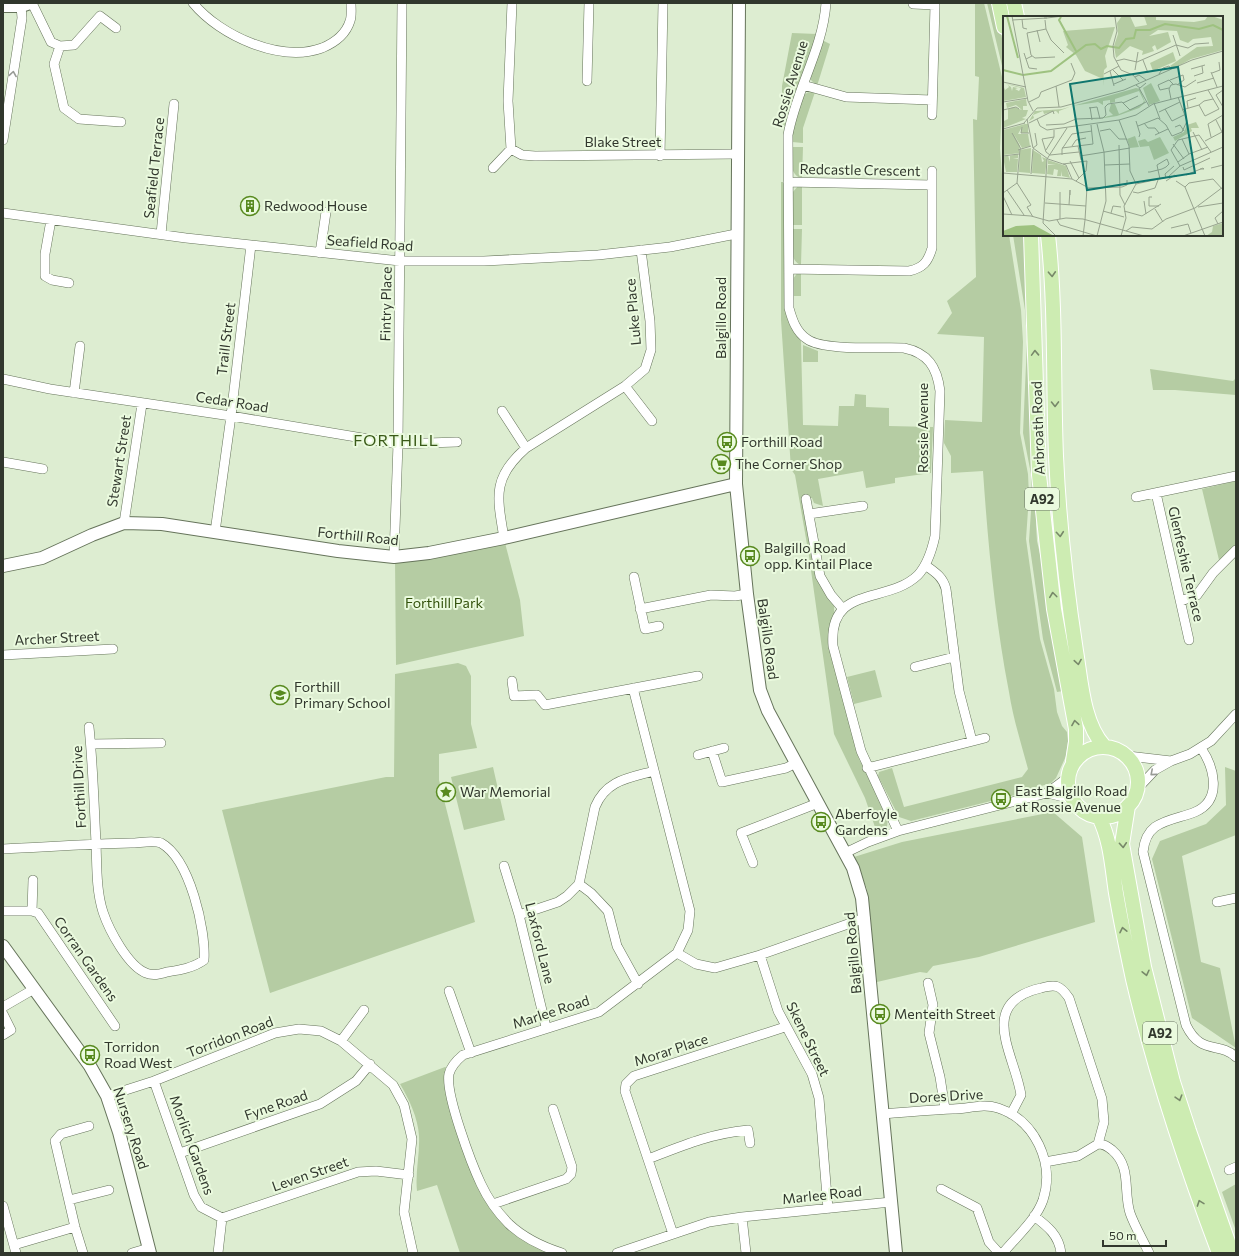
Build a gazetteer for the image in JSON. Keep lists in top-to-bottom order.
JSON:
{
  "streets": {
    "main road": ["Arbroath Road", "A92"],
    "street": [
      "Rossie Avenue",
      "Blake Street",
      "Seafield Terrace",
      "Redcastle Crescent",
      "Seafield Road",
      "Fintry Place",
      "Luke Place",
      "Balgillo Road",
      "Traill Street",
      "Cedar Road",
      "Stewart Street",
      "Forthill Road",
      "Glenfeshie Terrace",
      "Archer Street",
      "Forthill Drive",
      "Laxford Lane",
      "Corran Gardens",
      "Marlee Road",
      "Torridon Road",
      "Skene Street",
      "Morar Place",
      "Dores Drive",
      "Fyne Road",
      "Nursery Road",
      "Morlich Gardens",
      "Leven Street"
    ]
  },
  "crossings": [
    ["Rossie Avenue", "Redcastle Crescent"],
    ["Blake Street", "Balgillo Road"],
    ["Seafield Terrace", "Seafield Road"],
    ["Seafield Road", "Fintry Place"],
    ["Seafield Road", "Luke Place"],
    ["Seafield Road", "Balgillo Road"],
    ["Seafield Road", "Traill Street"],
    ["Fintry Place", "Cedar Road"],
    ["Fintry Place", "Forthill Road"],
    ["Luke Place", "Forthill Road"],
    ["Balgillo Road", "Forthill Road"],
    ["Balgillo Road", "Marlee Road"],
    ["Balgillo Road", "Dores Drive"],
    ["Traill Street", "Cedar Road"],
    ["Traill Street", "Forthill Road"],
    ["Cedar Road", "Stewart Street"],
    ["Arbroath Road", "A92"],
    ["Stewart Street", "Forthill Road"],
    ["Laxford Lane", "Marlee Road"],
    ["Marlee Road", "Skene Street"],
    ["Marlee Road", "Morar Place"],
    ["Torridon Road", "Fyne Road"],
    ["Torridon Road", "Nursery Road"],
    ["Torridon Road", "Morlich Gardens"],
    ["Torridon Road", "Leven Street"],
    ["Skene Street", "Morar Place"],
    ["Fyne Road", "Morlich Gardens"],
    ["Morlich Gardens", "Leven Street"]
  ],
  "districts": ["FORTHILL"],
  "parks": ["Forthill Park"],
  "places": {
    "building": ["Redwood House"],
    "bus stop": [
      "Forthill Road",
      "Balgillo Road opp. Kintail Place",
      "East Balgillo Road at Rossie Avenue",
      "Aberfoyle Gardens",
      "Menteith Street",
      "Torridon Road West"
    ],
    "supermarket": ["The Corner Shop"],
    "school or university": ["Forthill Primary School"],
    "place": ["War Memorial"]
  },
  "scale_bar": "50 m"
}
